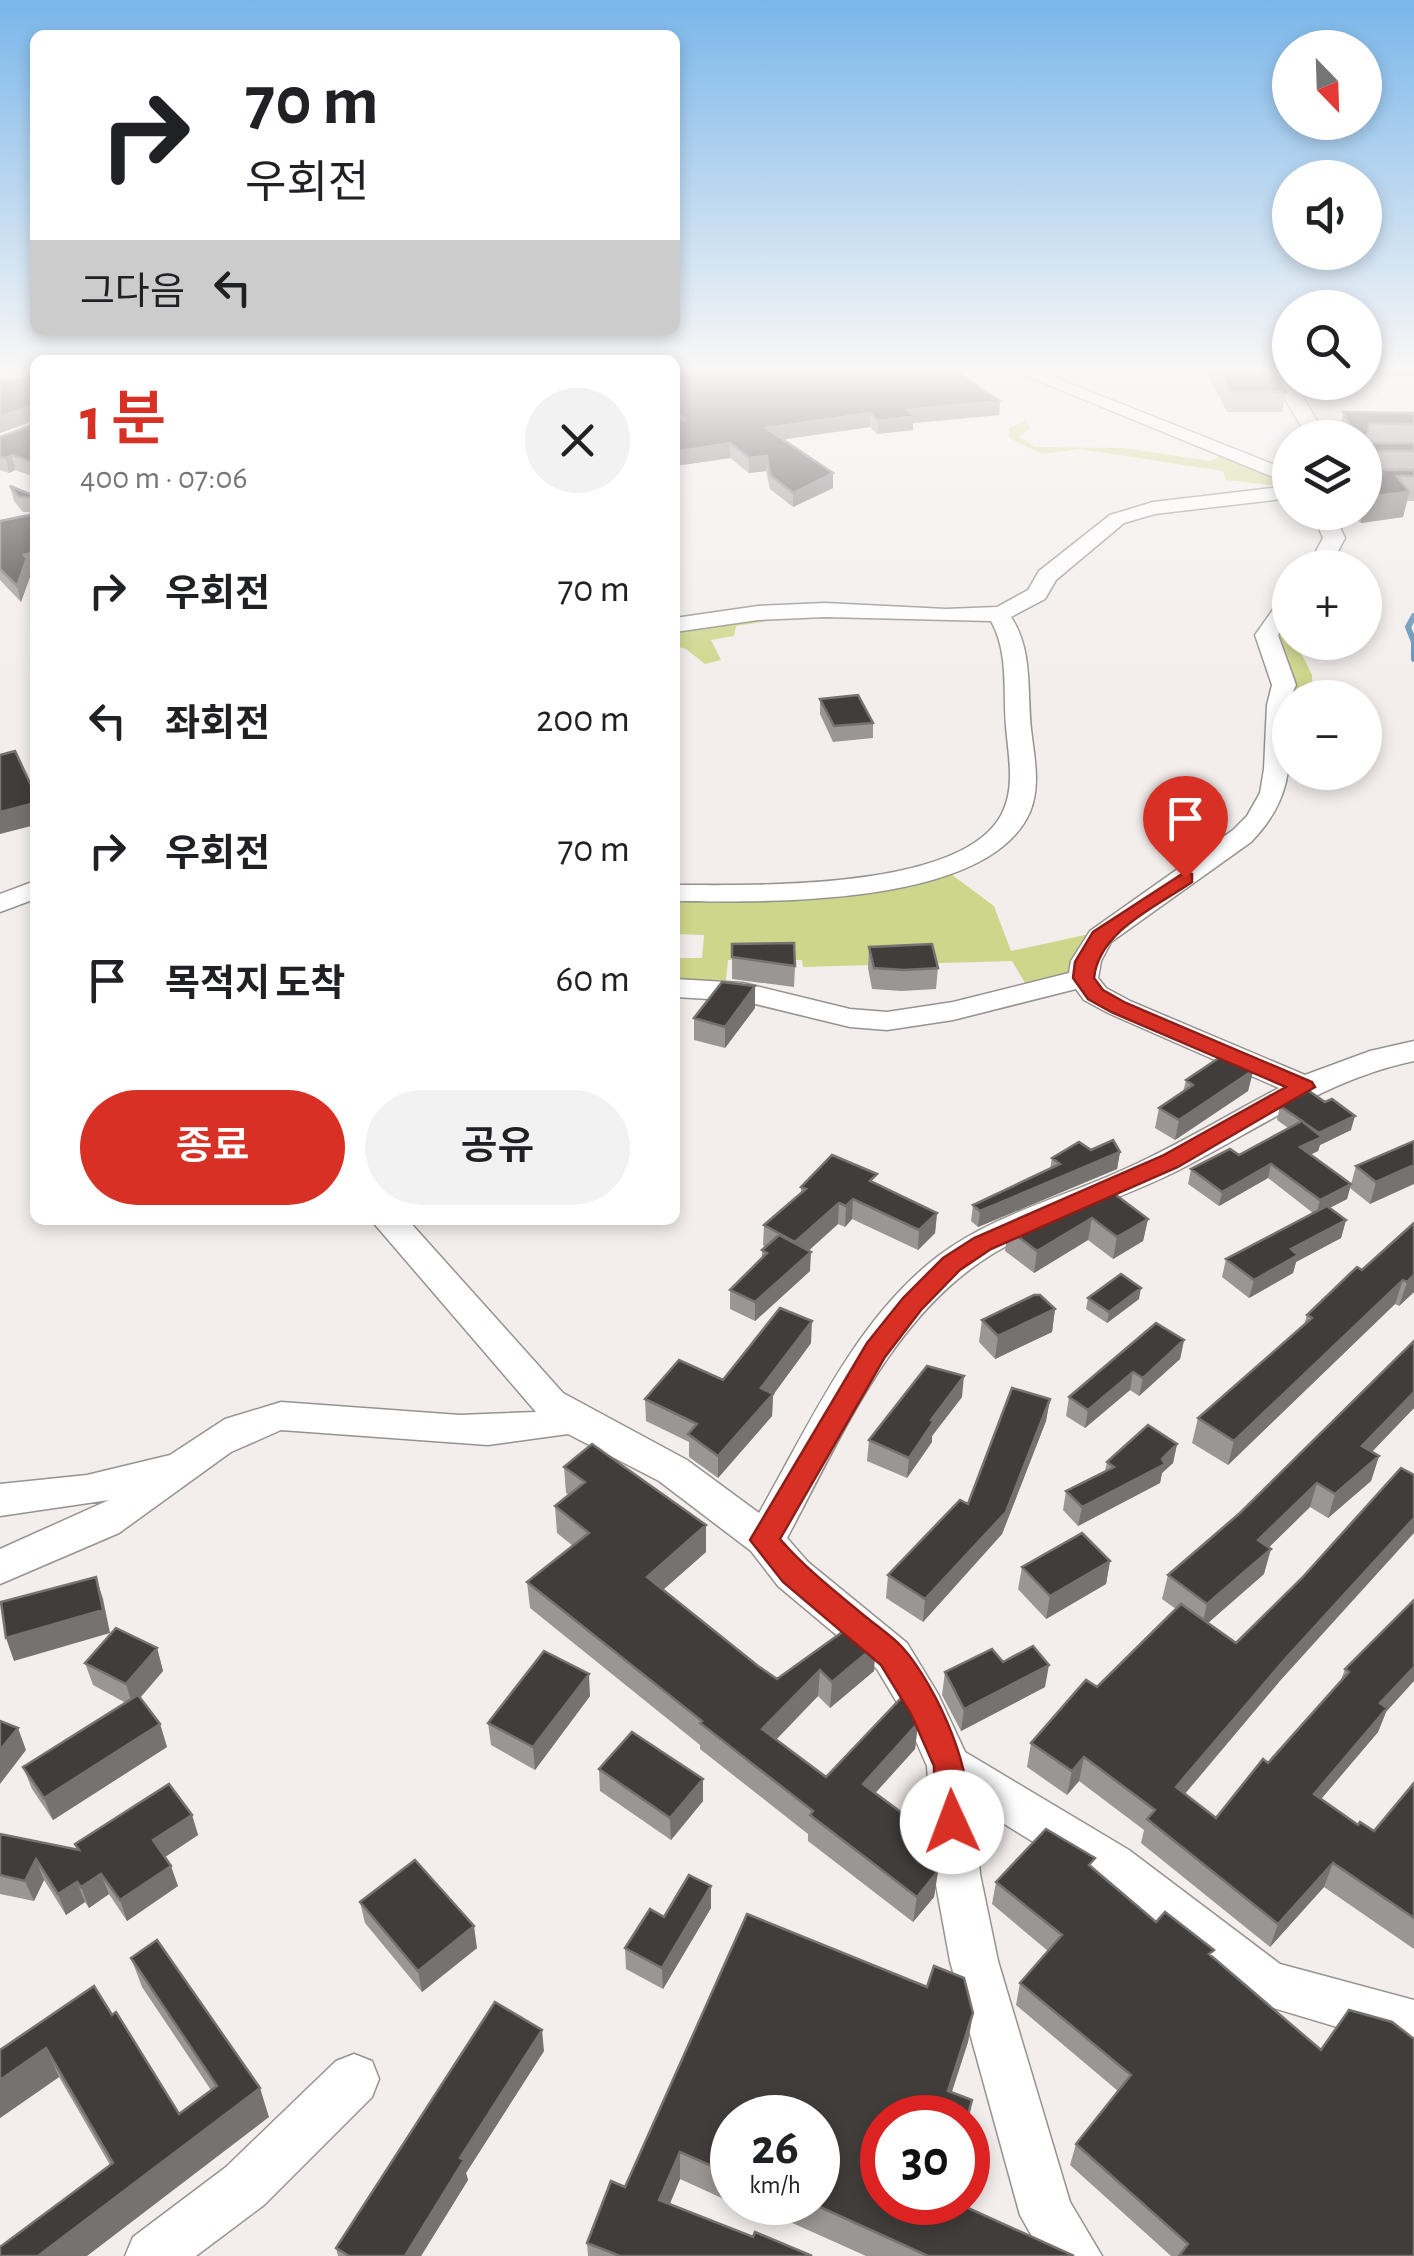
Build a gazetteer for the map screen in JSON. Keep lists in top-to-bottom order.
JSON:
{
  "north": "bottom right",
  "page": {
    "map_buttons": ["+", "−"],
    "turn": ["70 m", "우회전"],
    "then": "그다음",
    "heading": ["1 분", "400 m · 07:06"],
    "list": [
      {
        "name": "우회전",
        "value": "70 m"
      },
      {
        "name": "좌회전",
        "value": "200 m"
      },
      {
        "name": "우회전",
        "value": "70 m"
      },
      {
        "name": "목적지 도착",
        "value": "60 m"
      }
    ],
    "buttons": ["종료", "공유"],
    "speed": "26 km/h",
    "limit": "30"
  }
}
